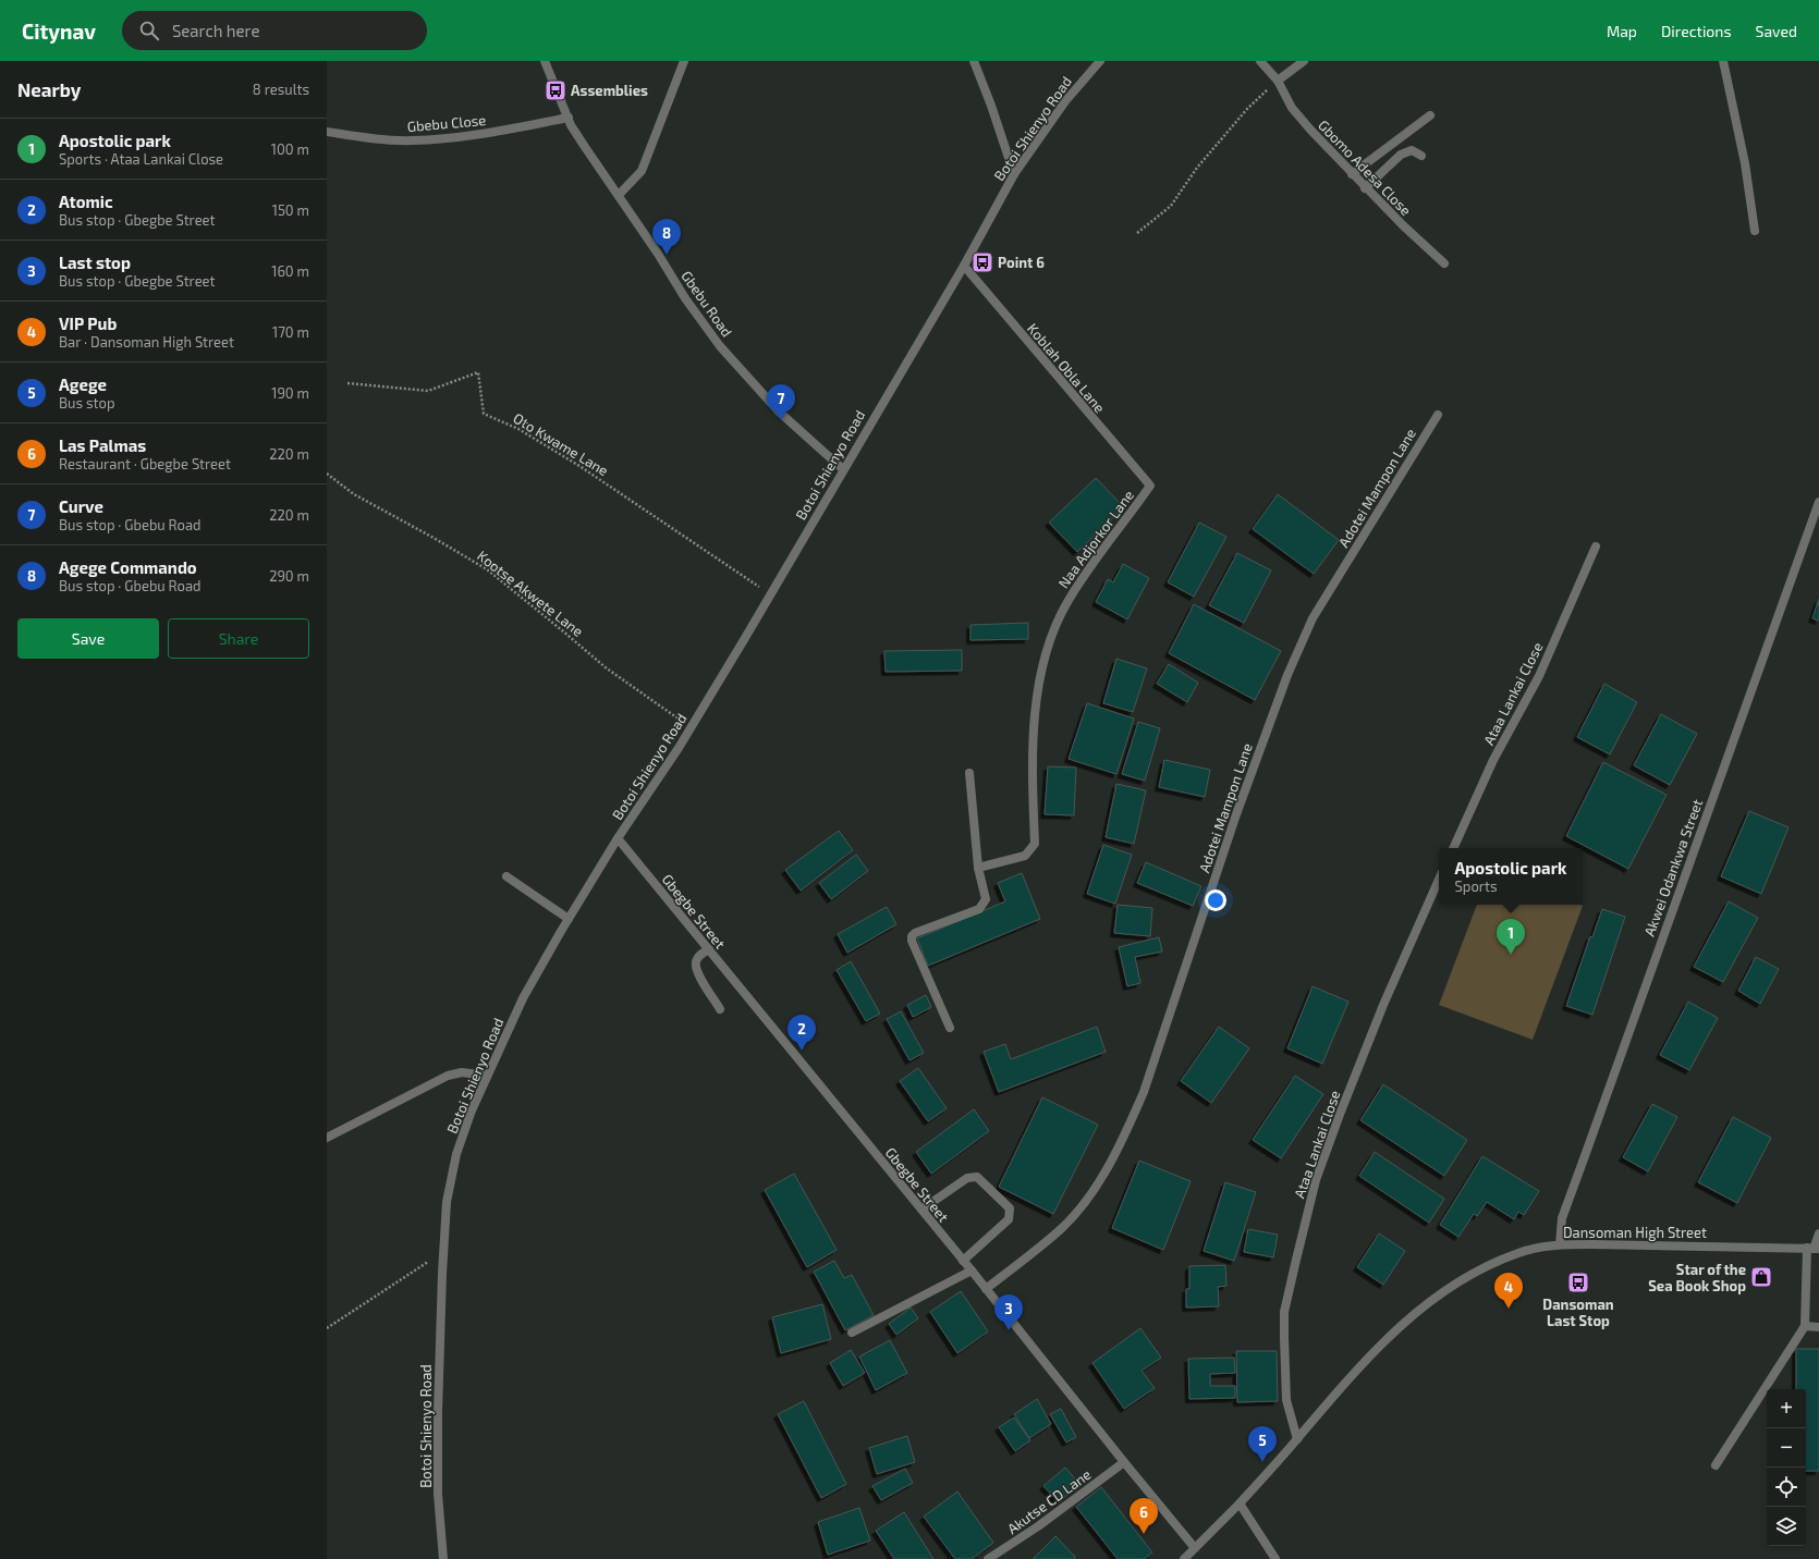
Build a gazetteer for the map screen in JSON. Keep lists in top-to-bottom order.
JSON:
{
  "streets": {
    "street": [
      "Gbebu Close",
      "Botoi Shienyo Road",
      "Gbomo Adesa Close",
      "Gbebu Road",
      "Koblah Obla Lane",
      "Adotei Mampon Lane",
      "Naa Adjorkor Lane",
      "Ataa Lankai Close",
      "Akwei Odankwa Street",
      "Gbegbe Street",
      "Dansoman High Street",
      "Akutse CD Lane"
    ],
    "path": ["Oto Kwame Lane", "Kootse Akwete Lane"]
  },
  "crossings": [
    ["Gbebu Close", "Gbebu Road"],
    ["Botoi Shienyo Road", "Gbebu Road"],
    ["Botoi Shienyo Road", "Koblah Obla Lane"],
    ["Botoi Shienyo Road", "Oto Kwame Lane"],
    ["Botoi Shienyo Road", "Kootse Akwete Lane"],
    ["Botoi Shienyo Road", "Gbegbe Street"],
    ["Koblah Obla Lane", "Naa Adjorkor Lane"],
    ["Adotei Mampon Lane", "Gbegbe Street"],
    ["Ataa Lankai Close", "Dansoman High Street"],
    ["Akwei Odankwa Street", "Dansoman High Street"],
    ["Gbegbe Street", "Dansoman High Street"],
    ["Gbegbe Street", "Akutse CD Lane"]
  ],
  "places": {
    "bus stop": ["Assemblies", "Point 6", "Dansoman Last Stop"],
    "shop": ["Star of the Sea Book Shop"]
  },
  "page": {
    "header": "Citynav",
    "search": "Search here",
    "nav": ["Map", "Directions", "Saved"],
    "heading": ["Nearby", "8 results"],
    "list": [
      {
        "mark": "1",
        "name": "Apostolic park",
        "note": "Sports · Ataa Lankai Close",
        "value": "100 m"
      },
      {
        "mark": "2",
        "name": "Atomic",
        "note": "Bus stop · Gbegbe Street",
        "value": "150 m"
      },
      {
        "mark": "3",
        "name": "Last stop",
        "note": "Bus stop · Gbegbe Street",
        "value": "160 m"
      },
      {
        "mark": "4",
        "name": "VIP Pub",
        "note": "Bar · Dansoman High Street",
        "value": "170 m"
      },
      {
        "mark": "5",
        "name": "Agege",
        "note": "Bus stop",
        "value": "190 m"
      },
      {
        "mark": "6",
        "name": "Las Palmas",
        "note": "Restaurant · Gbegbe Street",
        "value": "220 m"
      },
      {
        "mark": "7",
        "name": "Curve",
        "note": "Bus stop · Gbebu Road",
        "value": "220 m"
      },
      {
        "mark": "8",
        "name": "Agege Commando",
        "note": "Bus stop · Gbebu Road",
        "value": "290 m"
      }
    ],
    "pins": [
      "8",
      "7",
      "1",
      "2",
      "4",
      "3",
      "5",
      "6"
    ],
    "buttons": ["Save", "Share"],
    "popup": ["Apostolic park", "Sports"],
    "map_buttons": ["+", "−"]
  }
}
